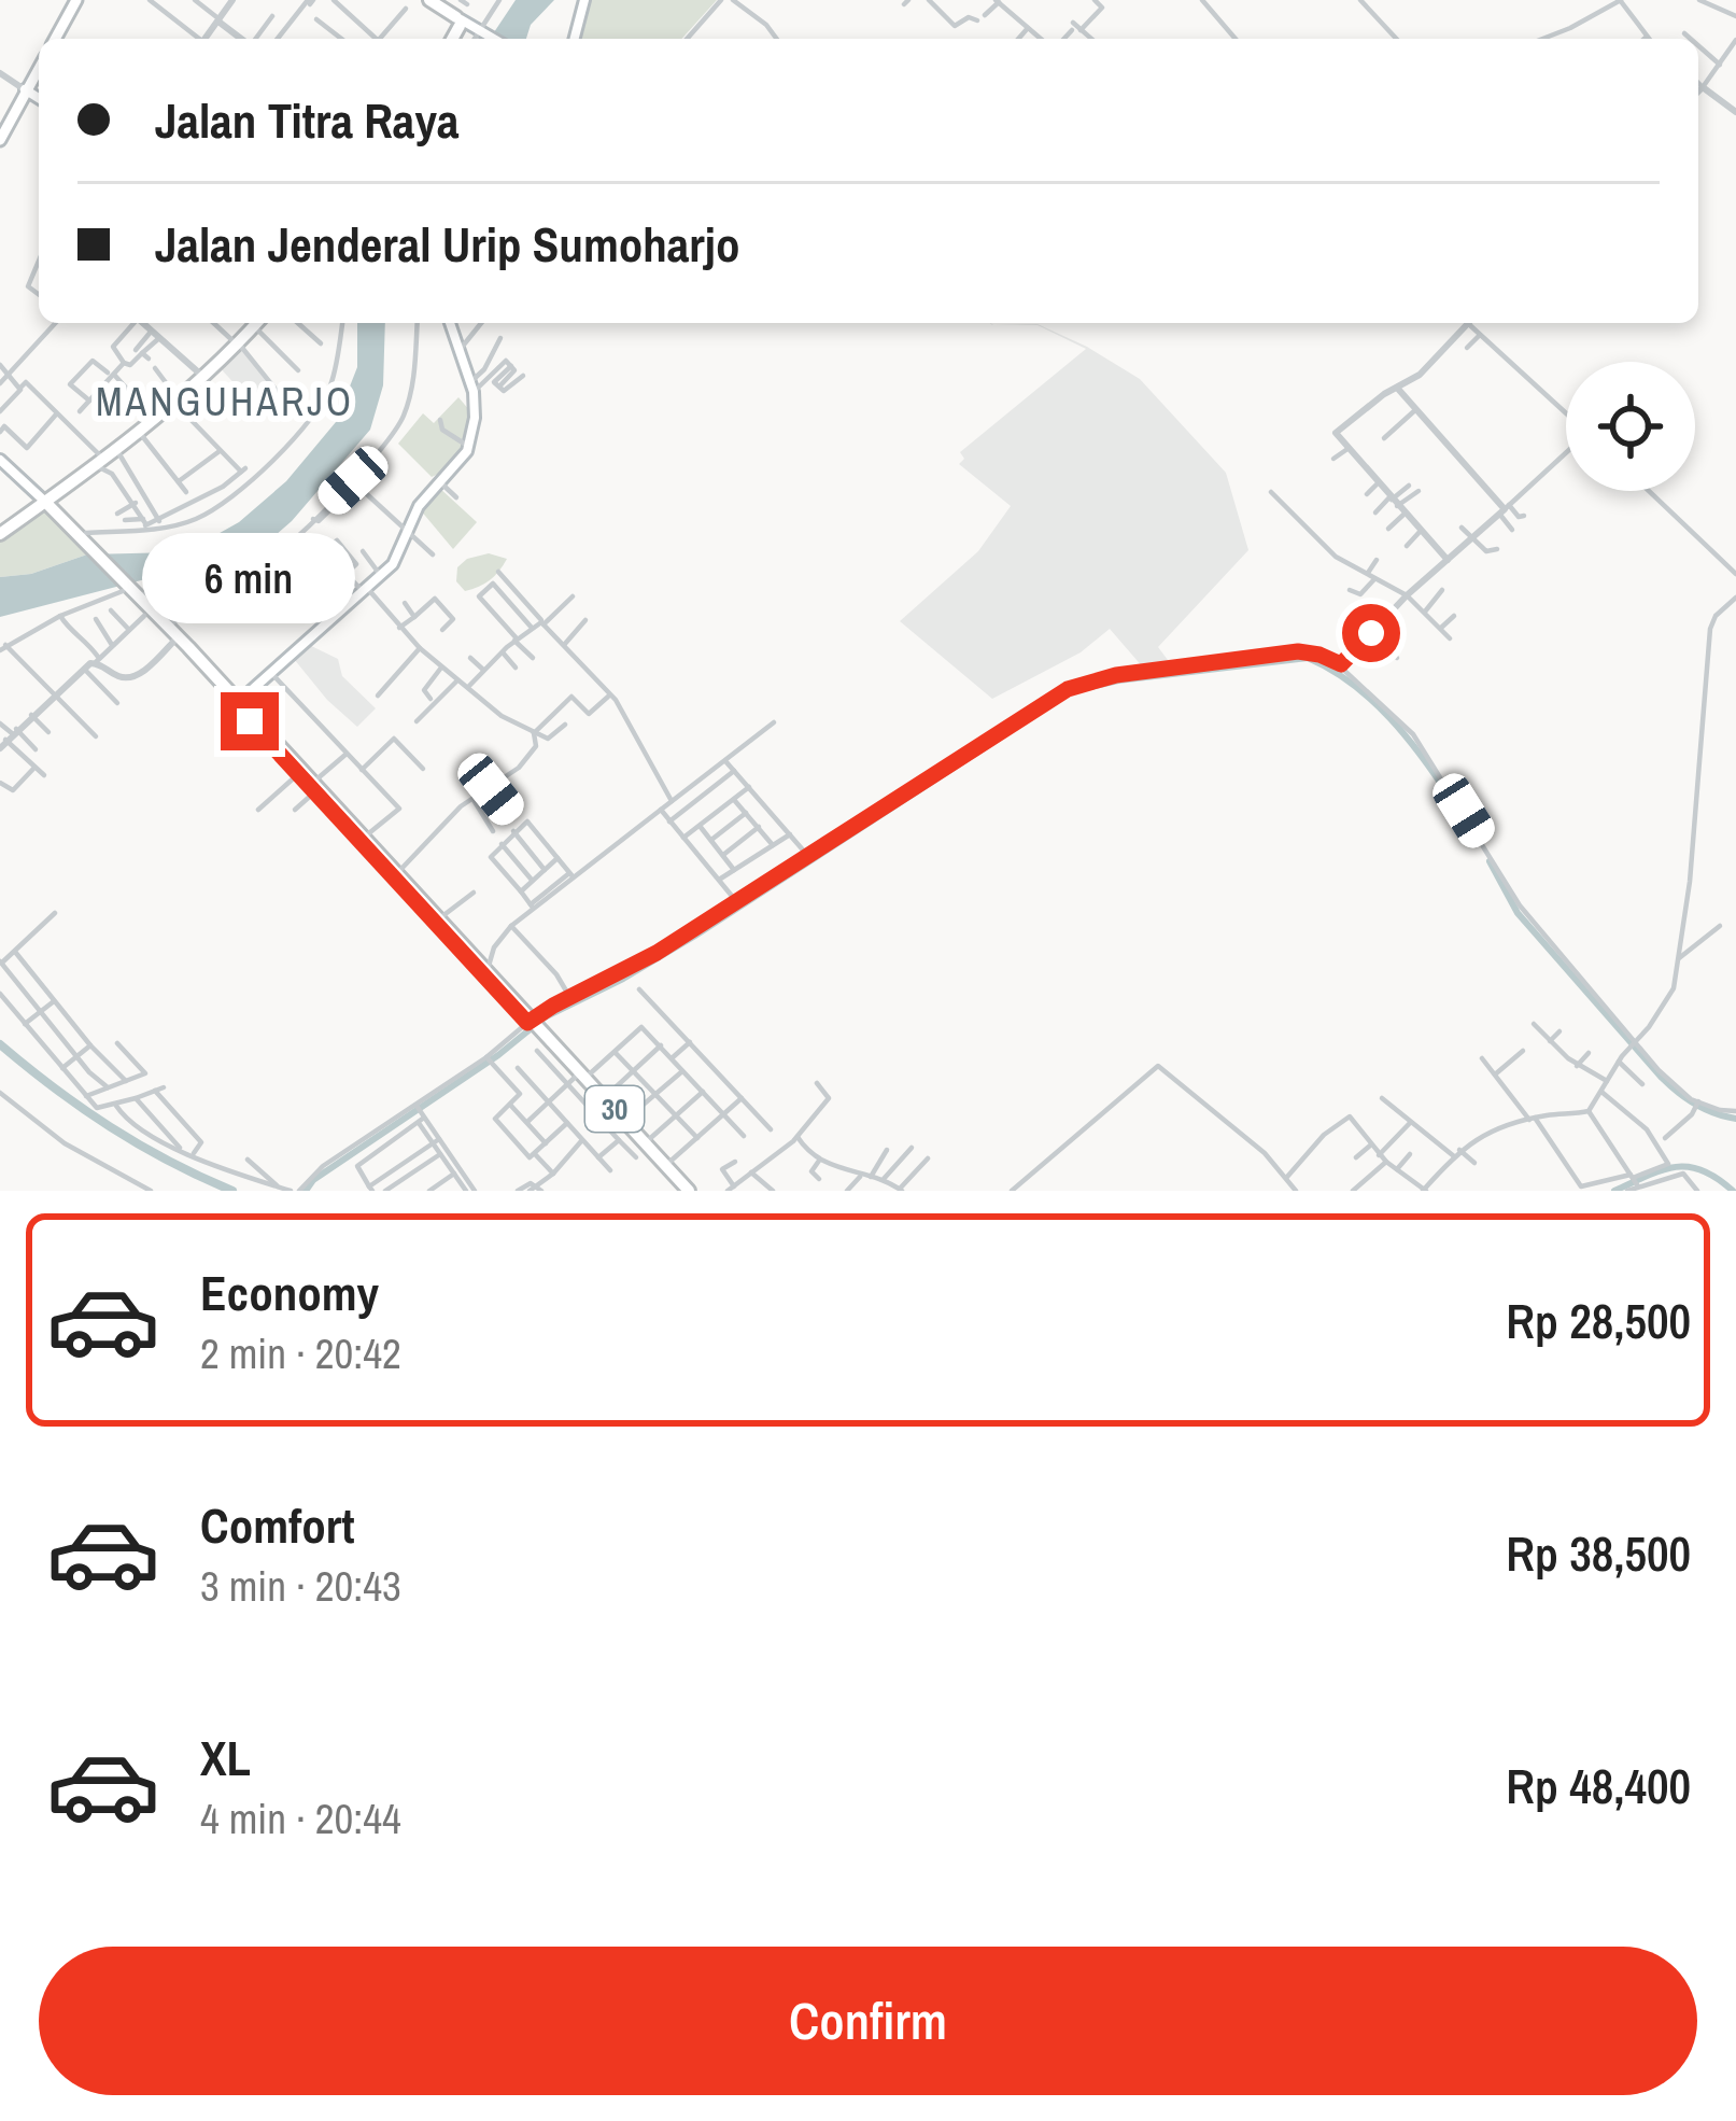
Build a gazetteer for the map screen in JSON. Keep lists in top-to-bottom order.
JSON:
{
  "streets": {
    "highway": ["30"]
  },
  "districts": ["MANGUHARJO"],
  "page": {
    "banner": ["Jalan Titra Raya", "Jalan Jenderal Urip Sumoharjo"],
    "bubble": "6 min",
    "list": [
      {
        "name": "Economy",
        "note": "2 min · 20:42",
        "value": "Rp 28,500"
      },
      {
        "name": "Comfort",
        "note": "3 min · 20:43",
        "value": "Rp 38,500"
      },
      {
        "name": "XL",
        "note": "4 min · 20:44",
        "value": "Rp 48,400"
      }
    ],
    "buttons": "Confirm"
  }
}
